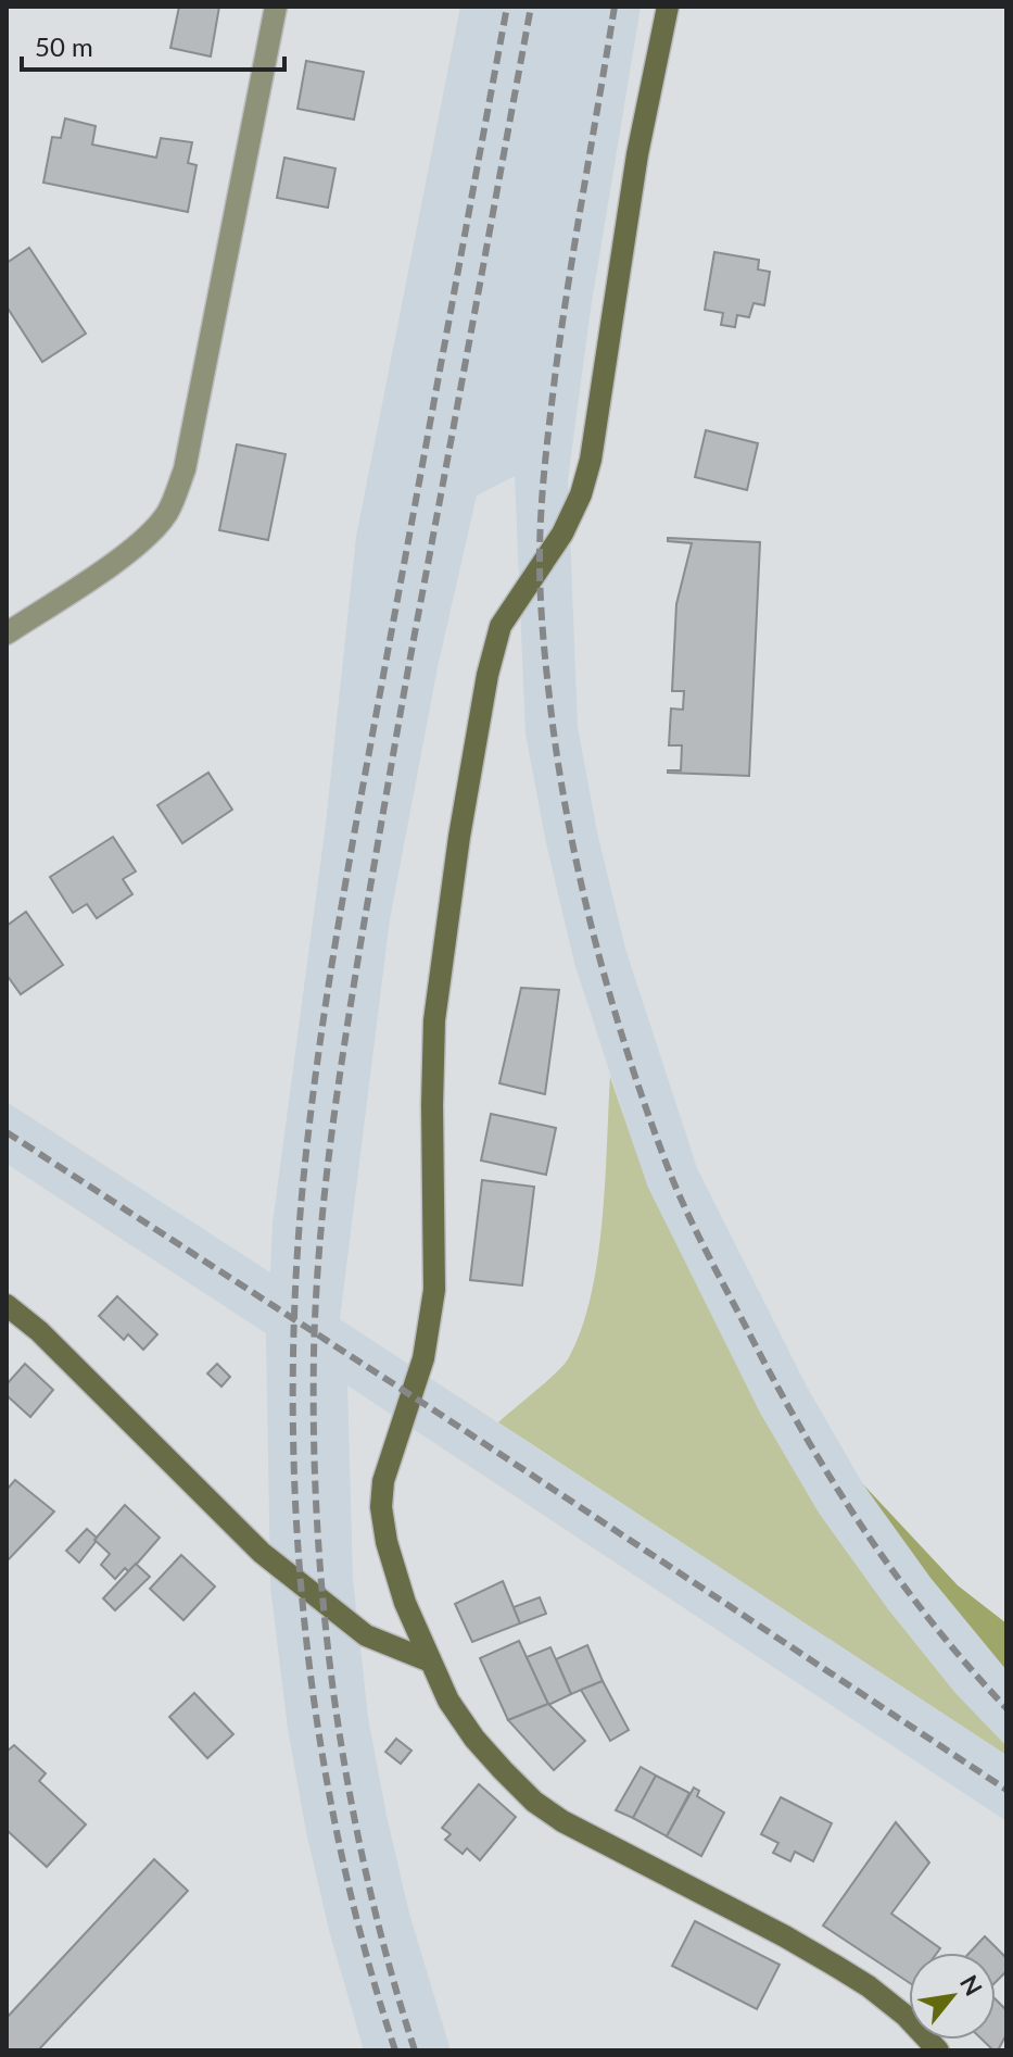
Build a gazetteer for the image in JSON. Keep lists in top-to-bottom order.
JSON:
{
  "scale_bar": "50 m",
  "north": "top right"
}
